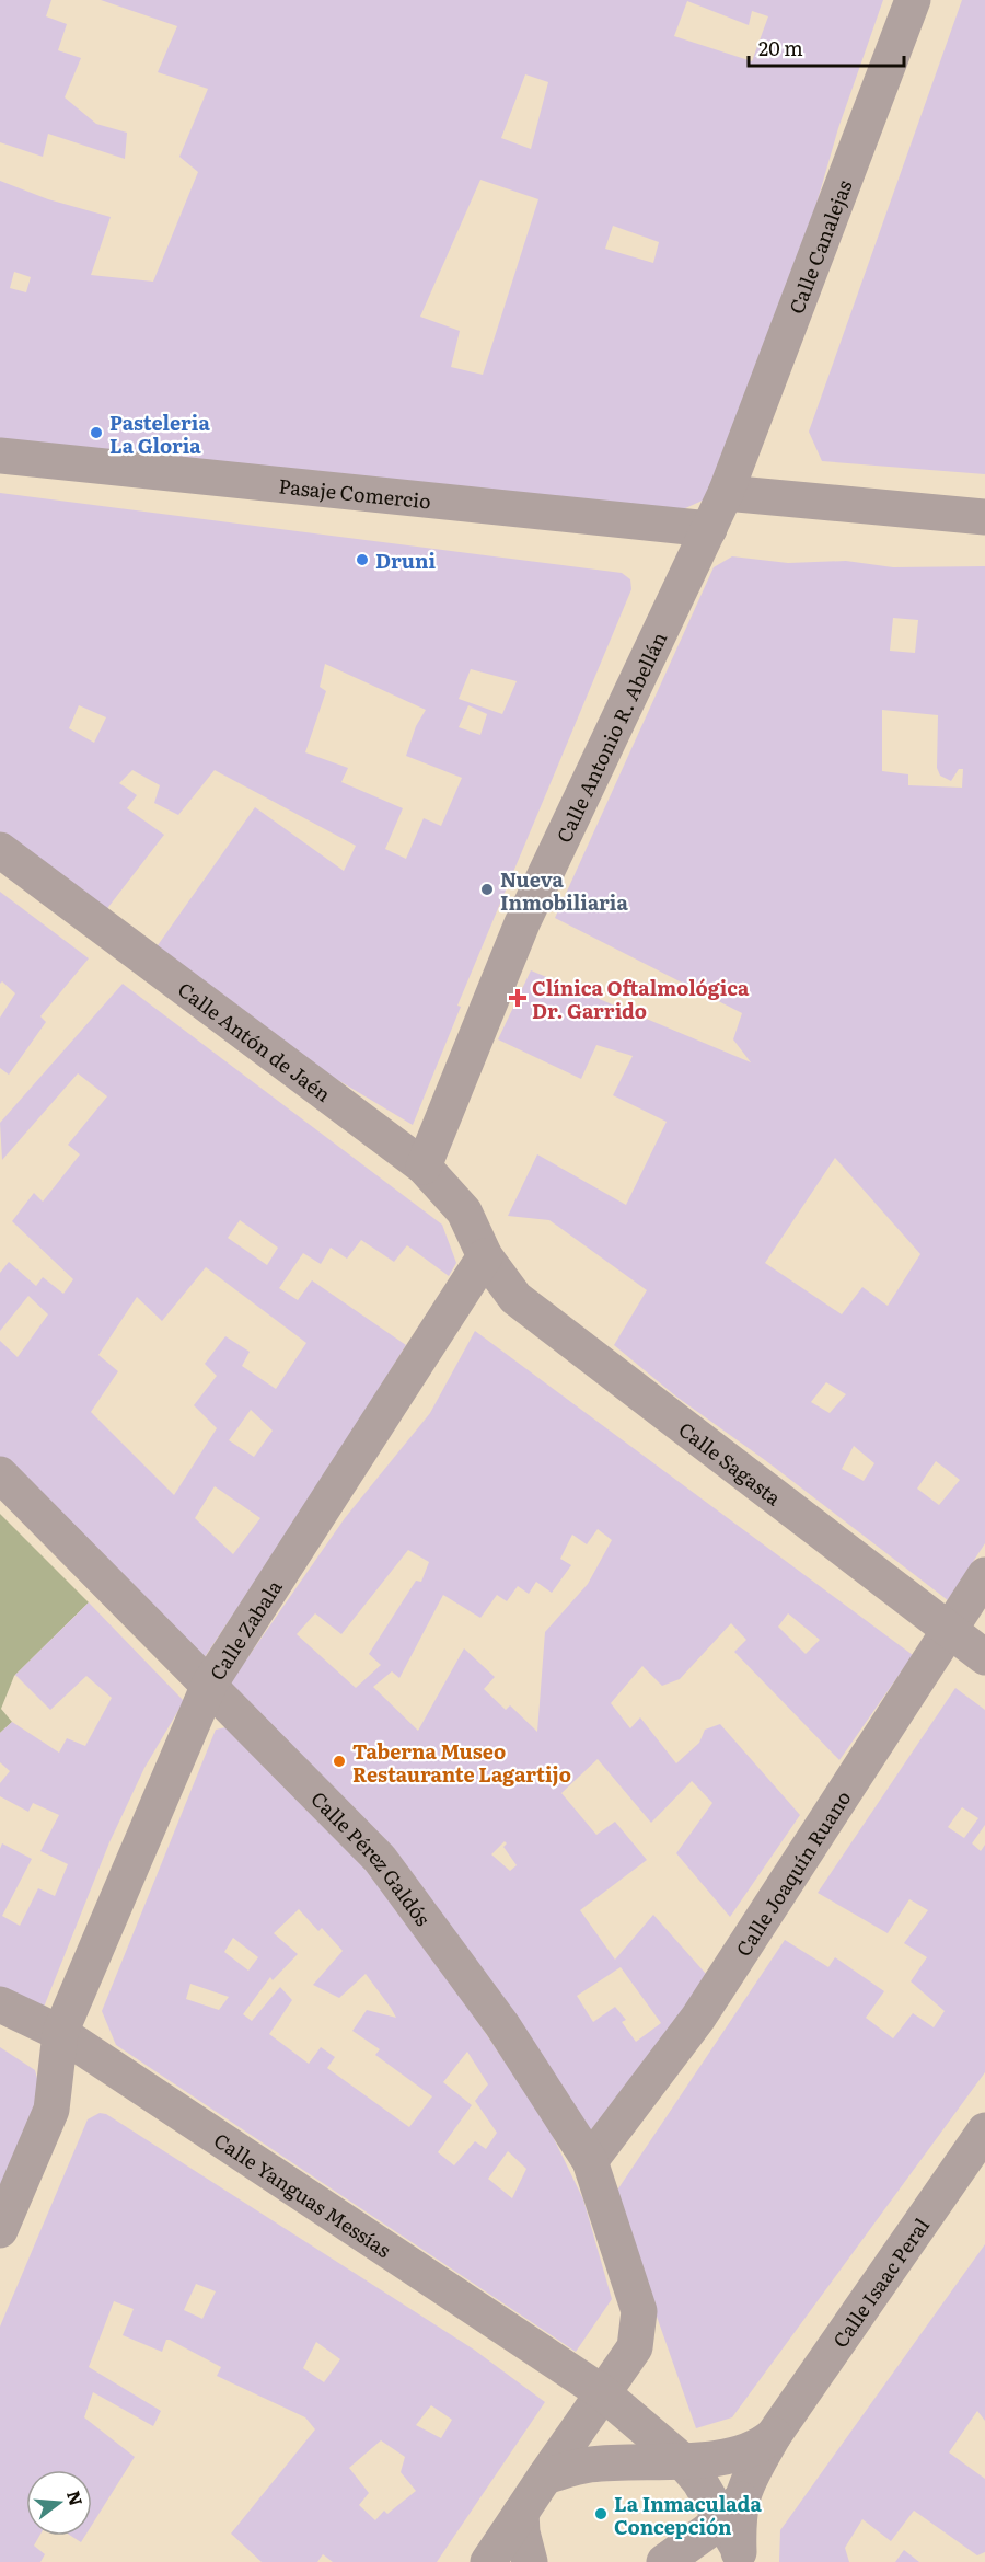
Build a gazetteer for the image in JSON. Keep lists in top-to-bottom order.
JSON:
{
  "streets": {
    "street": [
      "Calle Canalejas",
      "Pasaje Comercio",
      "Calle Antonio R. Abellán",
      "Calle Antón de Jaén",
      "Calle Sagasta",
      "Calle Zabala",
      "Calle Pérez Galdós",
      "Calle Joaquín Ruano",
      "Calle Yanguas Messías",
      "Calle Isaac Peral"
    ]
  },
  "crossings": [
    ["Calle Canalejas", "Calle Antonio R. Abellán"],
    ["Pasaje Comercio", "Calle Antonio R. Abellán"],
    ["Calle Antonio R. Abellán", "Calle Antón de Jaén"],
    ["Calle Antón de Jaén", "Calle Sagasta"],
    ["Calle Antón de Jaén", "Calle Zabala"],
    ["Calle Sagasta", "Calle Zabala"],
    ["Calle Sagasta", "Calle Joaquín Ruano"],
    ["Calle Zabala", "Calle Pérez Galdós"],
    ["Calle Zabala", "Calle Yanguas Messías"],
    ["Calle Pérez Galdós", "Calle Joaquín Ruano"],
    ["Calle Pérez Galdós", "Calle Yanguas Messías"],
    ["Calle Yanguas Messías", "Calle Isaac Peral"]
  ],
  "places": {
    "other": [
      "Pasteleria La Gloria",
      "Druni",
      "Nueva Inmobiliaria",
      "Taberna Museo Restaurante Lagartijo",
      "La Inmaculada Concepción"
    ],
    "health": ["Clínica Oftalmológica Dr. Garrido"]
  },
  "scale_bar": "20 m",
  "north": "right"
}
